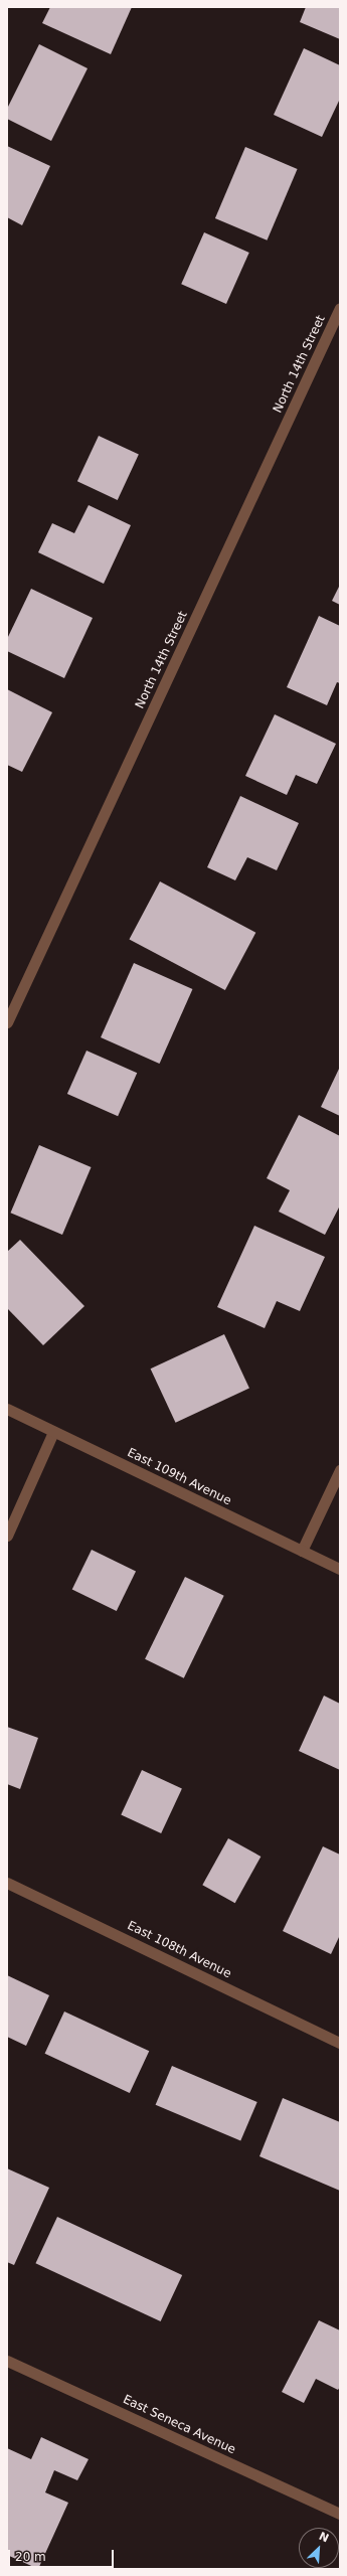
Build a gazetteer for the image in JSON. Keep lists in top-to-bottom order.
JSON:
{
  "streets": {
    "street": [
      "North 14th Street",
      "East 109th Avenue",
      "East 108th Avenue",
      "East Seneca Avenue"
    ]
  },
  "scale_bar": "20 m",
  "north": "top right"
}
